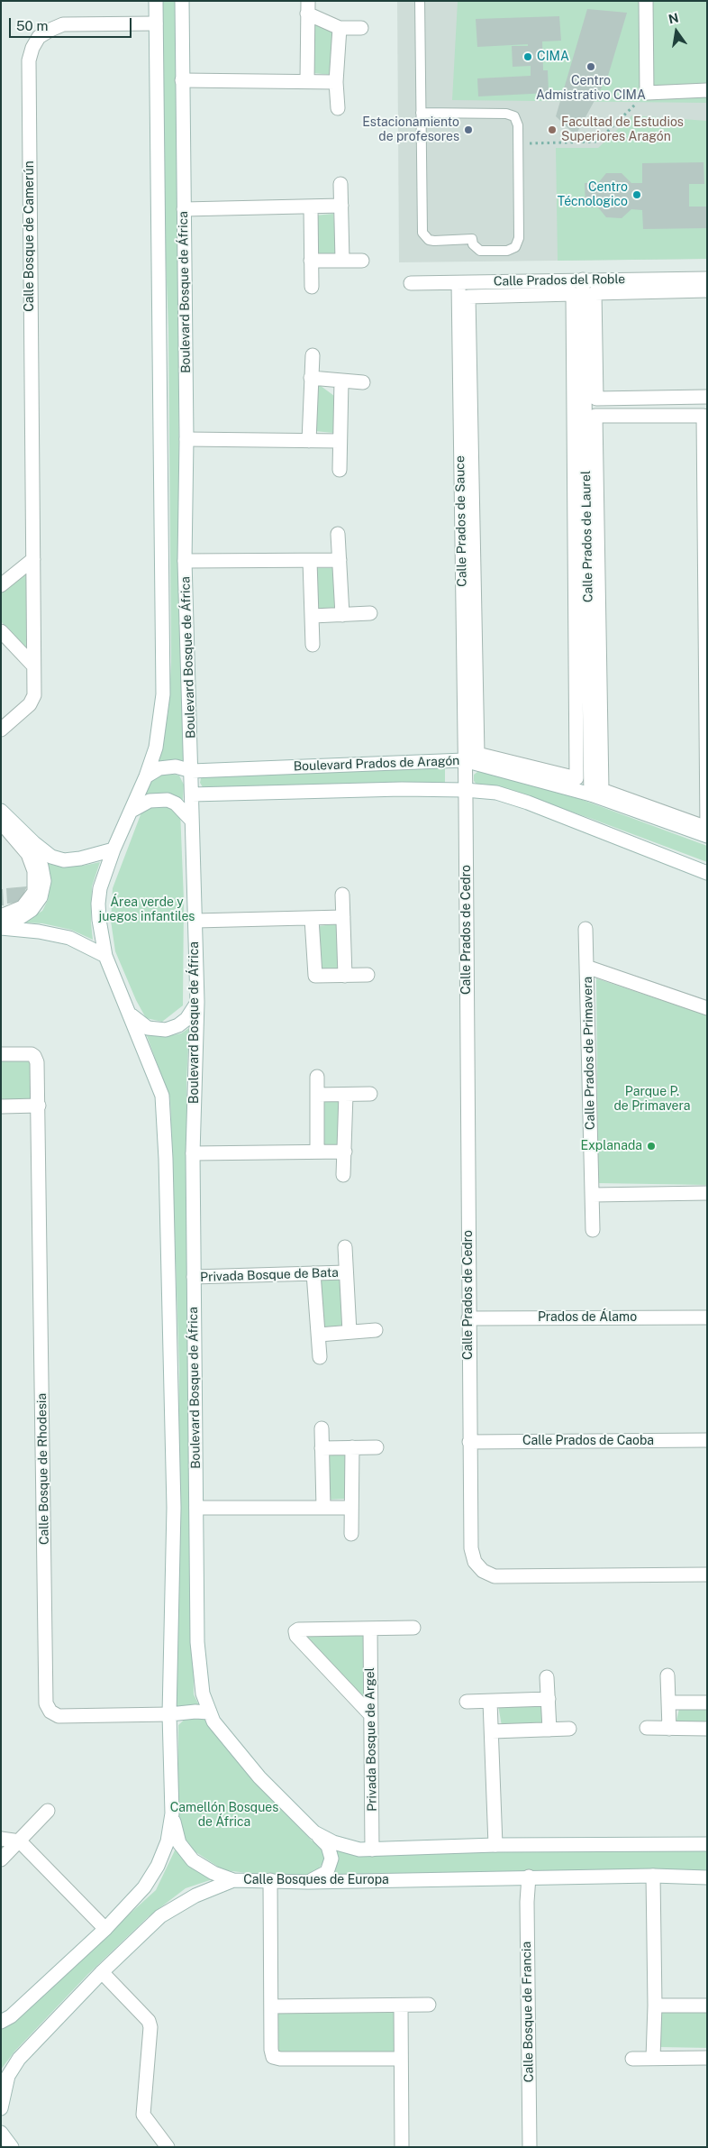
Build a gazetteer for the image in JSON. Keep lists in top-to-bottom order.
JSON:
{
  "streets": {
    "street": [
      "Calle Bosque de Camerún",
      "Calle Prados del Roble",
      "Boulevard Bosque de África",
      "Calle Prados de Sauce",
      "Calle Prados de Laurel",
      "Boulevard Prados de Aragón",
      "Calle Prados de Cedro",
      "Calle Prados de Primavera",
      "Privada Bosque de Bata",
      "Prados de Álamo",
      "Calle Prados de Caoba",
      "Calle Bosque de Rhodesia",
      "Privada Bosque de Argel",
      "Calle Bosques de Europa",
      "Calle Bosque de Francia"
    ]
  },
  "crossings": [
    ["Calle Bosque de Camerún", "Boulevard Bosque de África"],
    ["Calle Prados del Roble", "Calle Prados de Sauce"],
    ["Calle Prados del Roble", "Calle Prados de Laurel"],
    ["Boulevard Bosque de África", "Boulevard Prados de Aragón"],
    ["Boulevard Bosque de África", "Privada Bosque de Bata"],
    ["Boulevard Bosque de África", "Calle Bosque de Rhodesia"],
    ["Boulevard Bosque de África", "Privada Bosque de Argel"],
    ["Calle Prados de Sauce", "Boulevard Prados de Aragón"],
    ["Calle Prados de Sauce", "Calle Prados de Cedro"],
    ["Calle Prados de Laurel", "Boulevard Prados de Aragón"],
    ["Boulevard Prados de Aragón", "Calle Prados de Cedro"],
    ["Calle Prados de Cedro", "Prados de Álamo"],
    ["Calle Prados de Cedro", "Calle Prados de Caoba"],
    ["Calle Bosques de Europa", "Calle Bosque de Francia"]
  ],
  "parks": ["Área verde y juegos infantiles", "Parque P. de Primavera", "Camellón Bosques de África"],
  "places": [
    "CIMA",
    "Centro Admistrativo CIMA",
    "Estacionamiento de profesores",
    "Facultad de Estudios Superiores Aragón",
    "Centro Técnologico",
    "Explanada"
  ],
  "scale_bar": "50 m",
  "north": "top"
}
